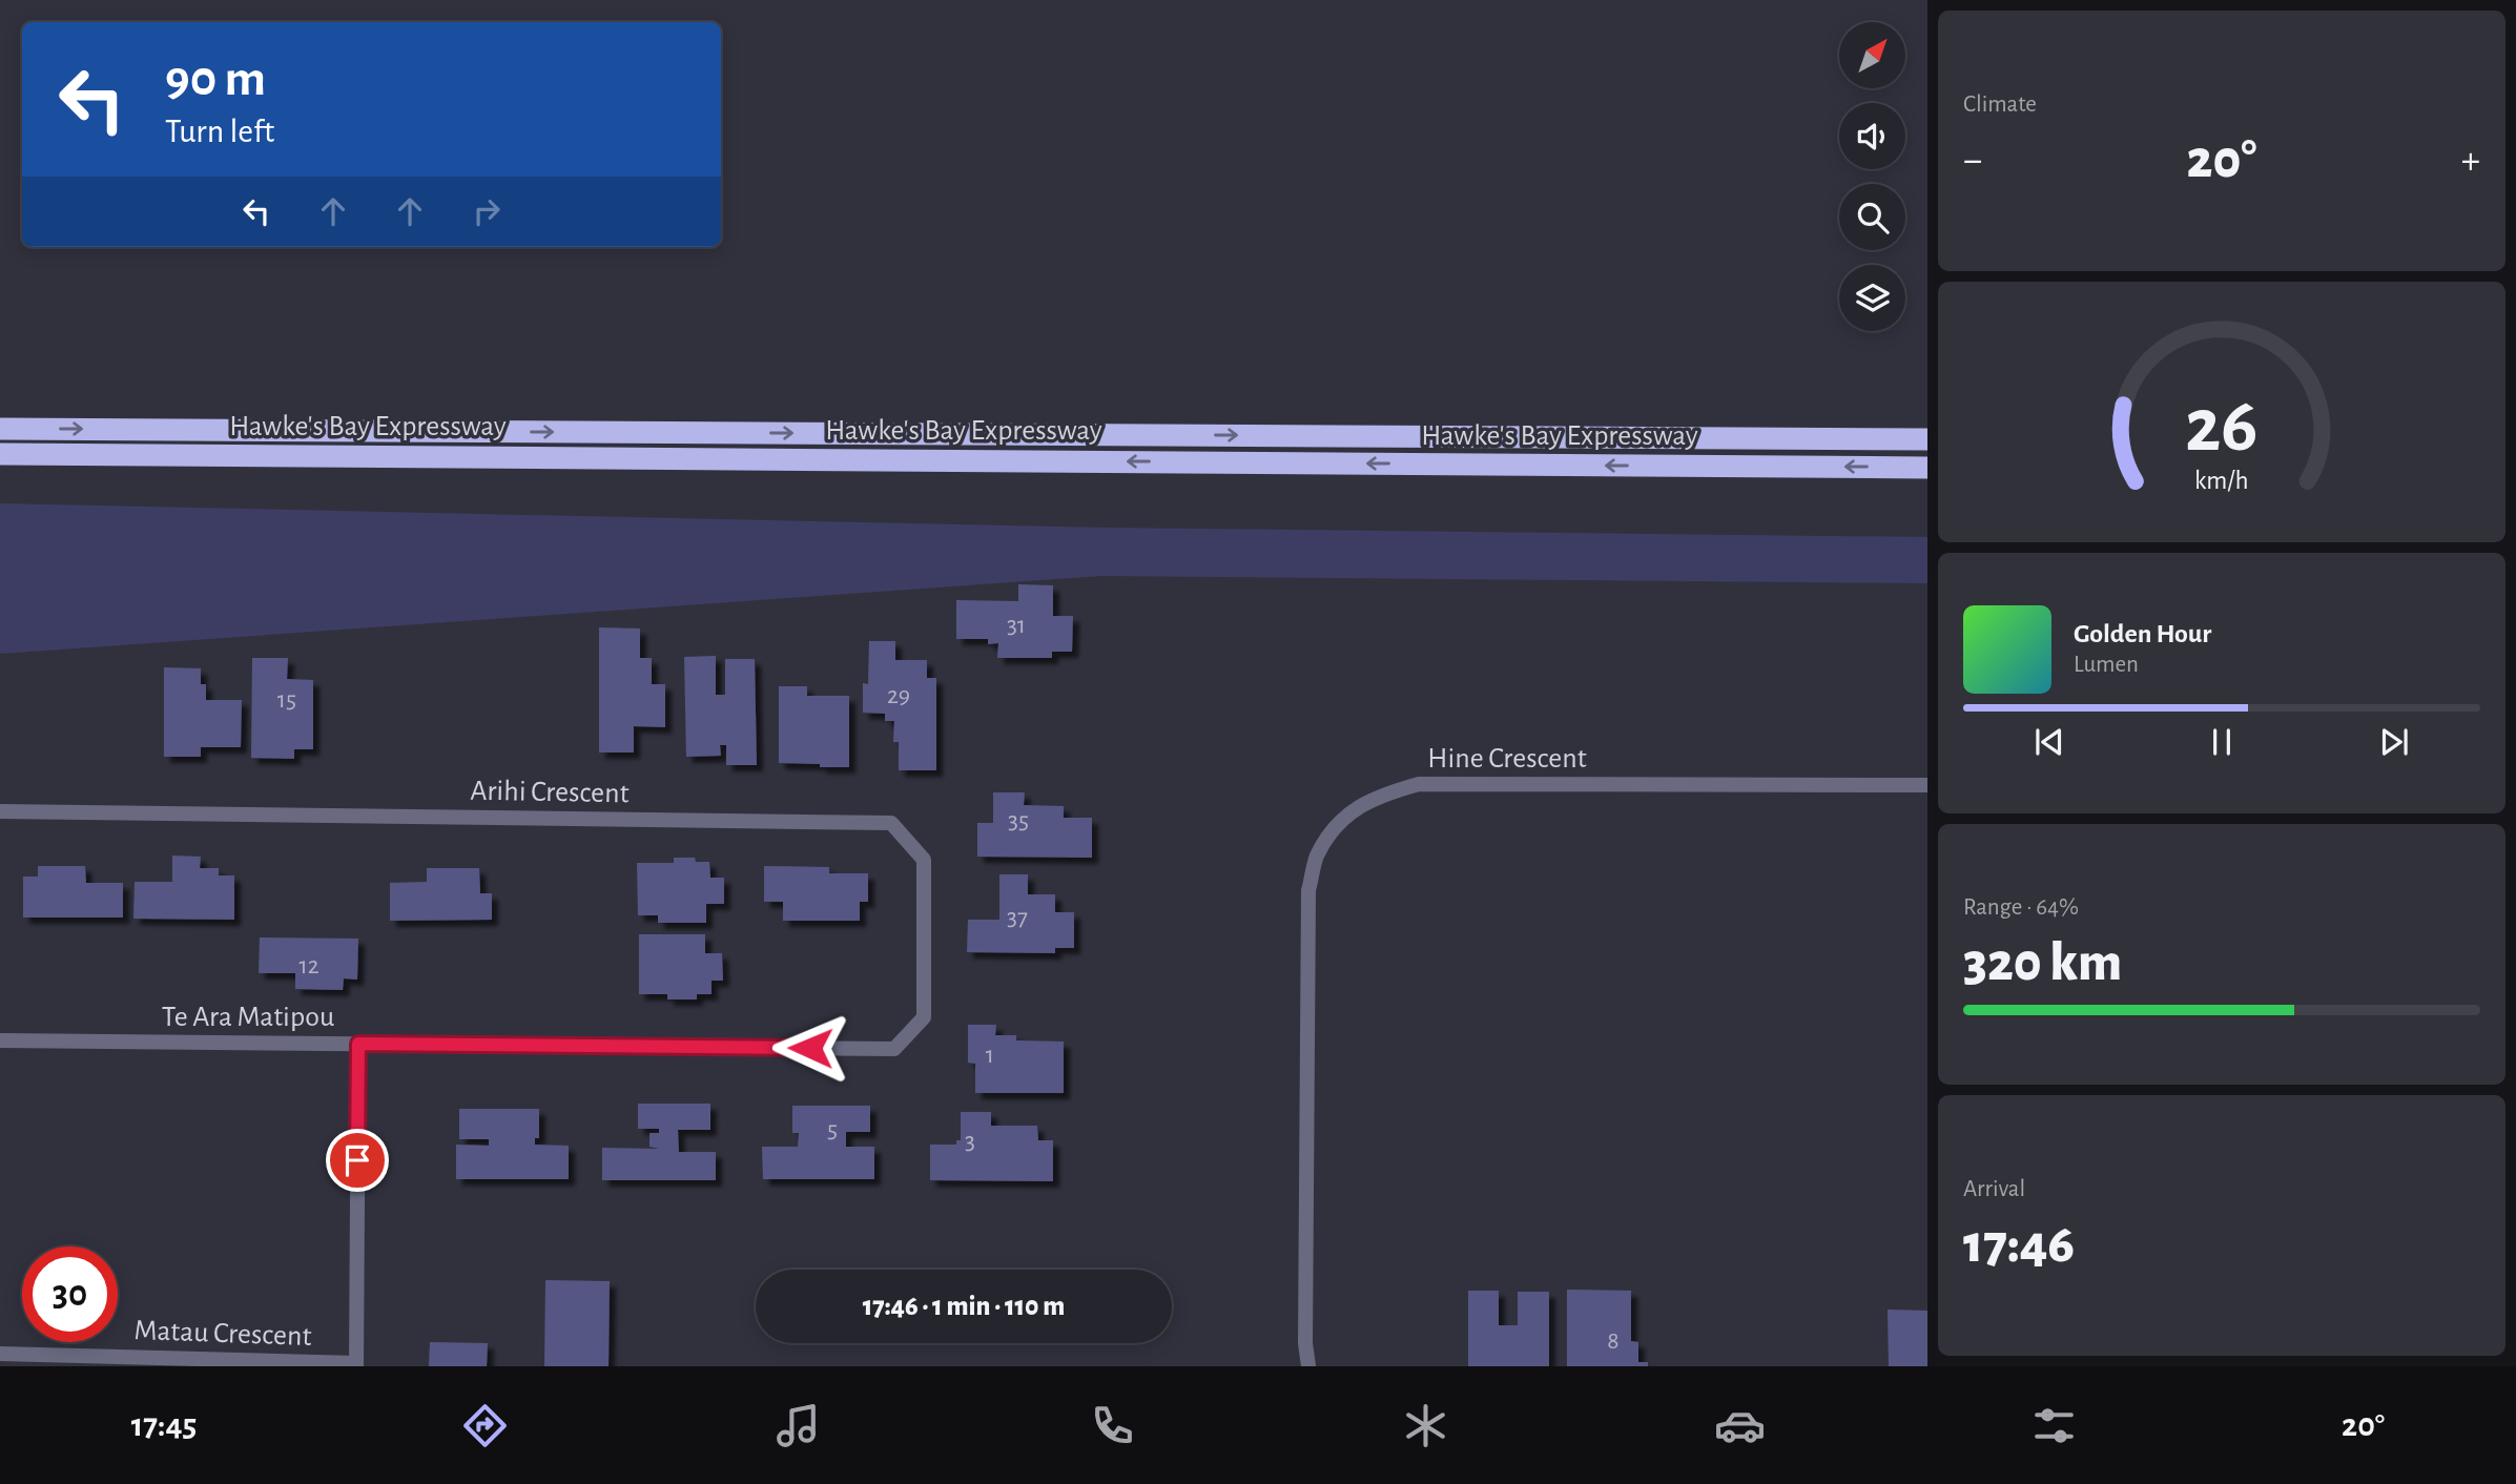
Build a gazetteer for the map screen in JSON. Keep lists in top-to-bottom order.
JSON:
{
  "streets": {
    "highway": ["Hawke's Bay Expressway"],
    "street": [
      "Hine Crescent",
      "Arihi Crescent",
      "Te Ara Matipou",
      "Matau Crescent"
    ]
  },
  "crossings": [
    ["Arihi Crescent", "Te Ara Matipou"]
  ],
  "house_numbers": [
    "31",
    "29",
    "15",
    "35",
    "37",
    "12",
    "1",
    "5",
    "3",
    "8"
  ],
  "north": "top right",
  "page": {
    "tile": [
      "Climate",
      ["Range · 64%", "320 km"],
      ["Arrival", "17:46"]
    ],
    "turn": ["90 m", "Turn left"],
    "heat": ["−", "20°", "+"],
    "song": ["Golden Hour", "Lumen"],
    "limit": "30",
    "trip": "17:46 · 1 min · 110 m",
    "tabs": ["17:45", "20°"],
    "gauge": ["26", "km/h"]
  }
}
